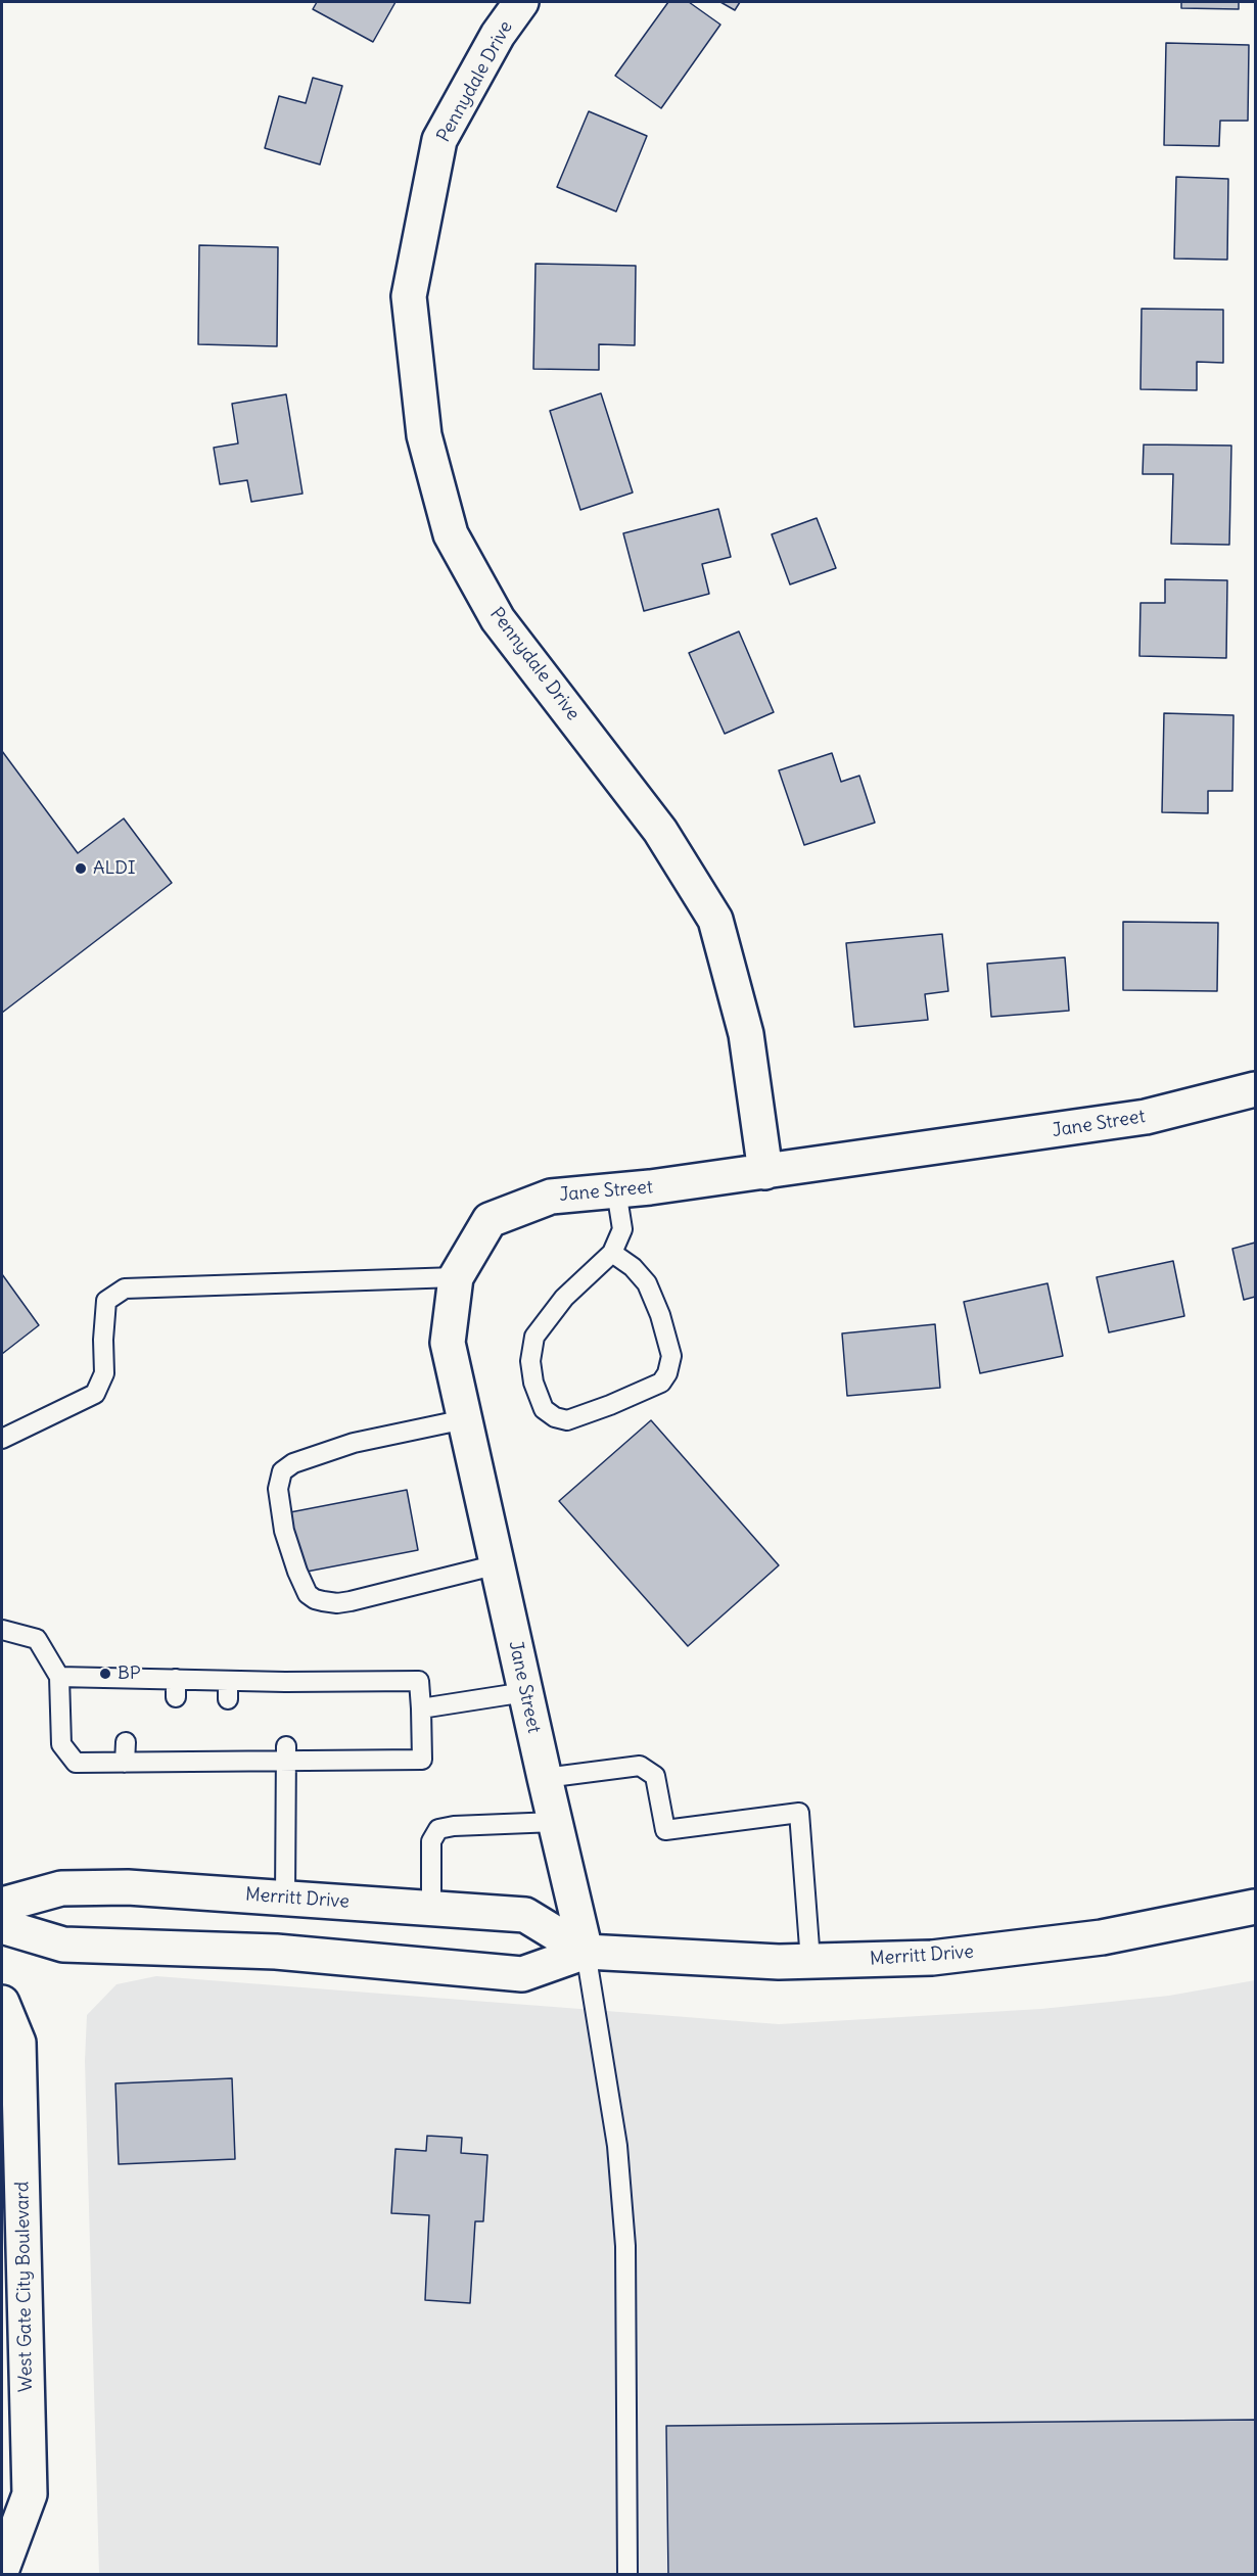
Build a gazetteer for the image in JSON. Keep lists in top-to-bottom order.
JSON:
{
  "streets": {
    "street": [
      "Pennydale Drive",
      "Jane Street",
      "Merritt Drive",
      "West Gate City Boulevard"
    ]
  },
  "crossings": [
    ["Pennydale Drive", "Jane Street"],
    ["Jane Street", "Merritt Drive"]
  ],
  "places": ["ALDI", "BP"]
}
